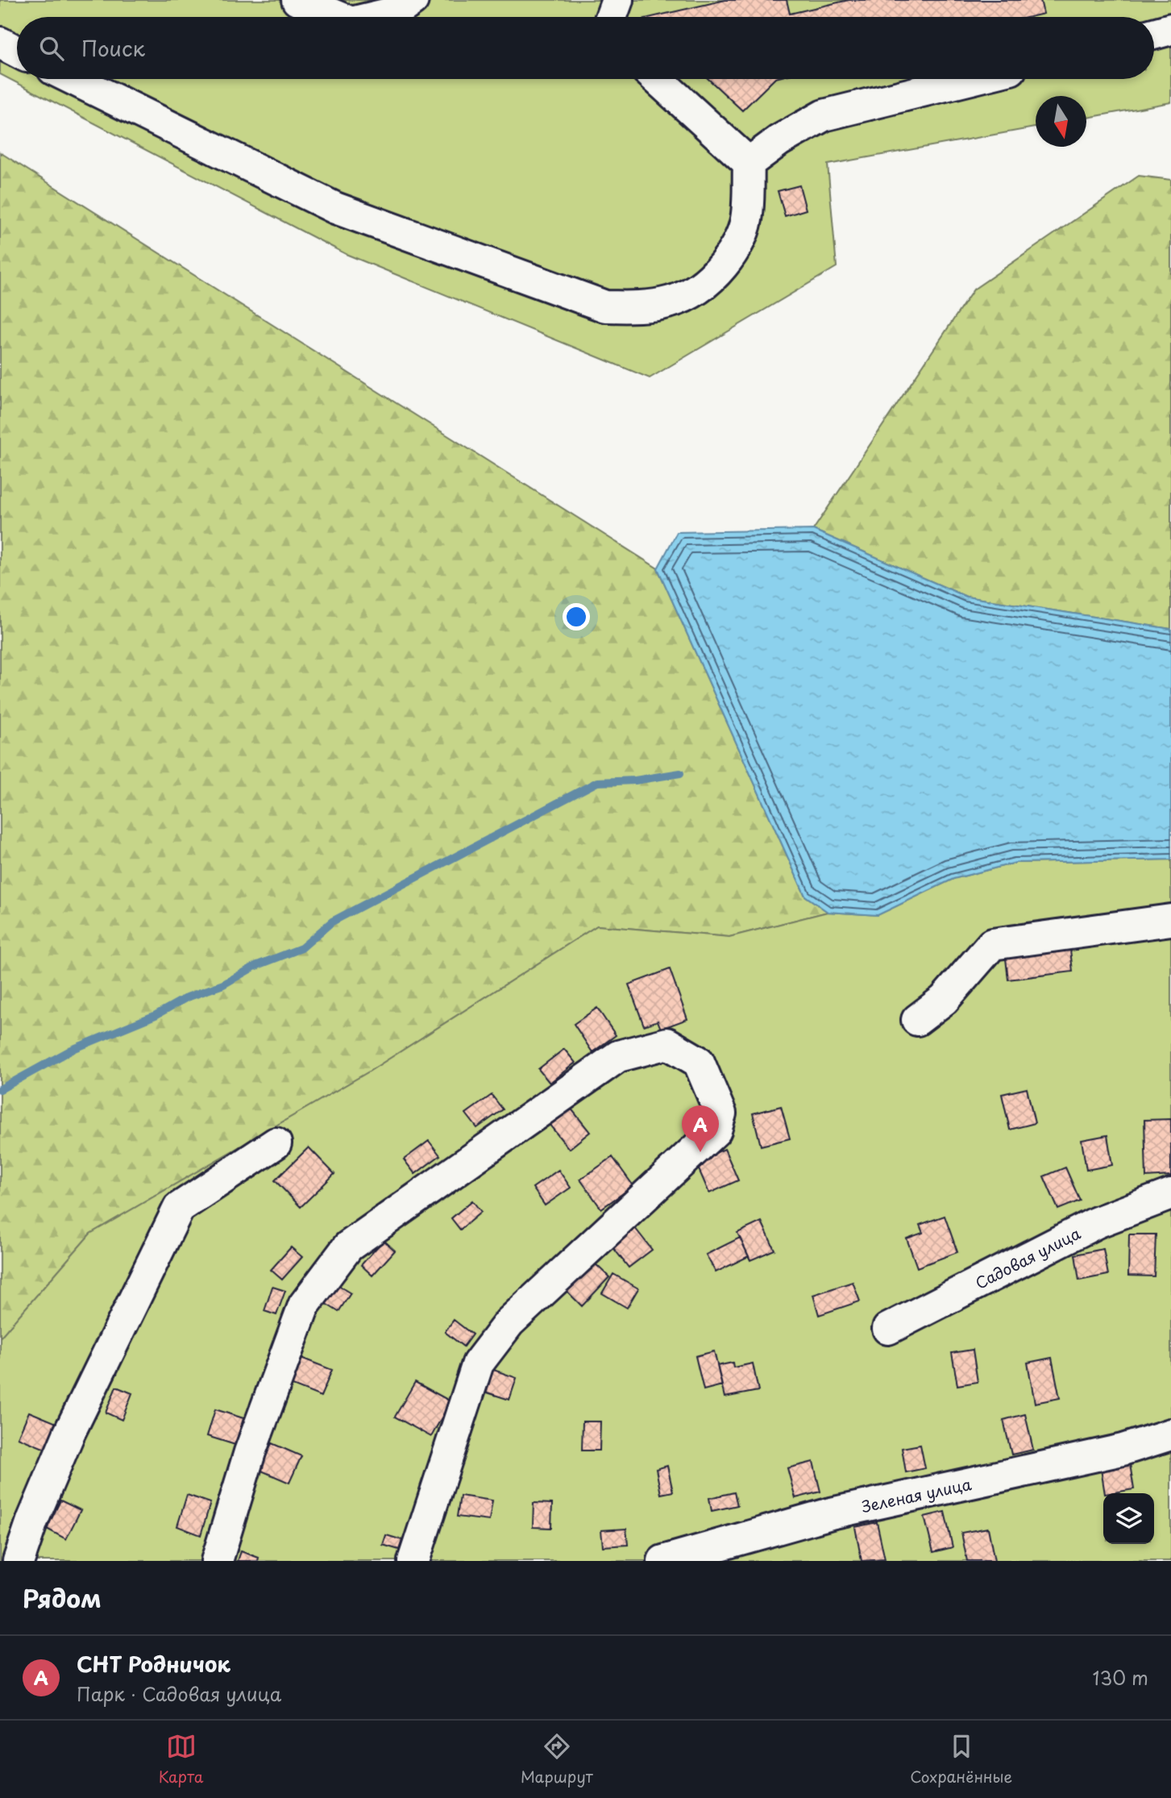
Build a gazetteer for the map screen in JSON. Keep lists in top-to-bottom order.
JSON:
{
  "streets": {
    "street": ["Садовая улица", "Зеленая улица"]
  },
  "north": "bottom",
  "page": {
    "search": "Поиск",
    "pins": "A",
    "heading": "Рядом",
    "list": [
      {
        "mark": "A",
        "name": "СНТ Родничок",
        "note": "Парк · Садовая улица",
        "value": "130 m"
      }
    ],
    "nav": ["Карта", "Маршрут", "Сохранённые"]
  }
}
